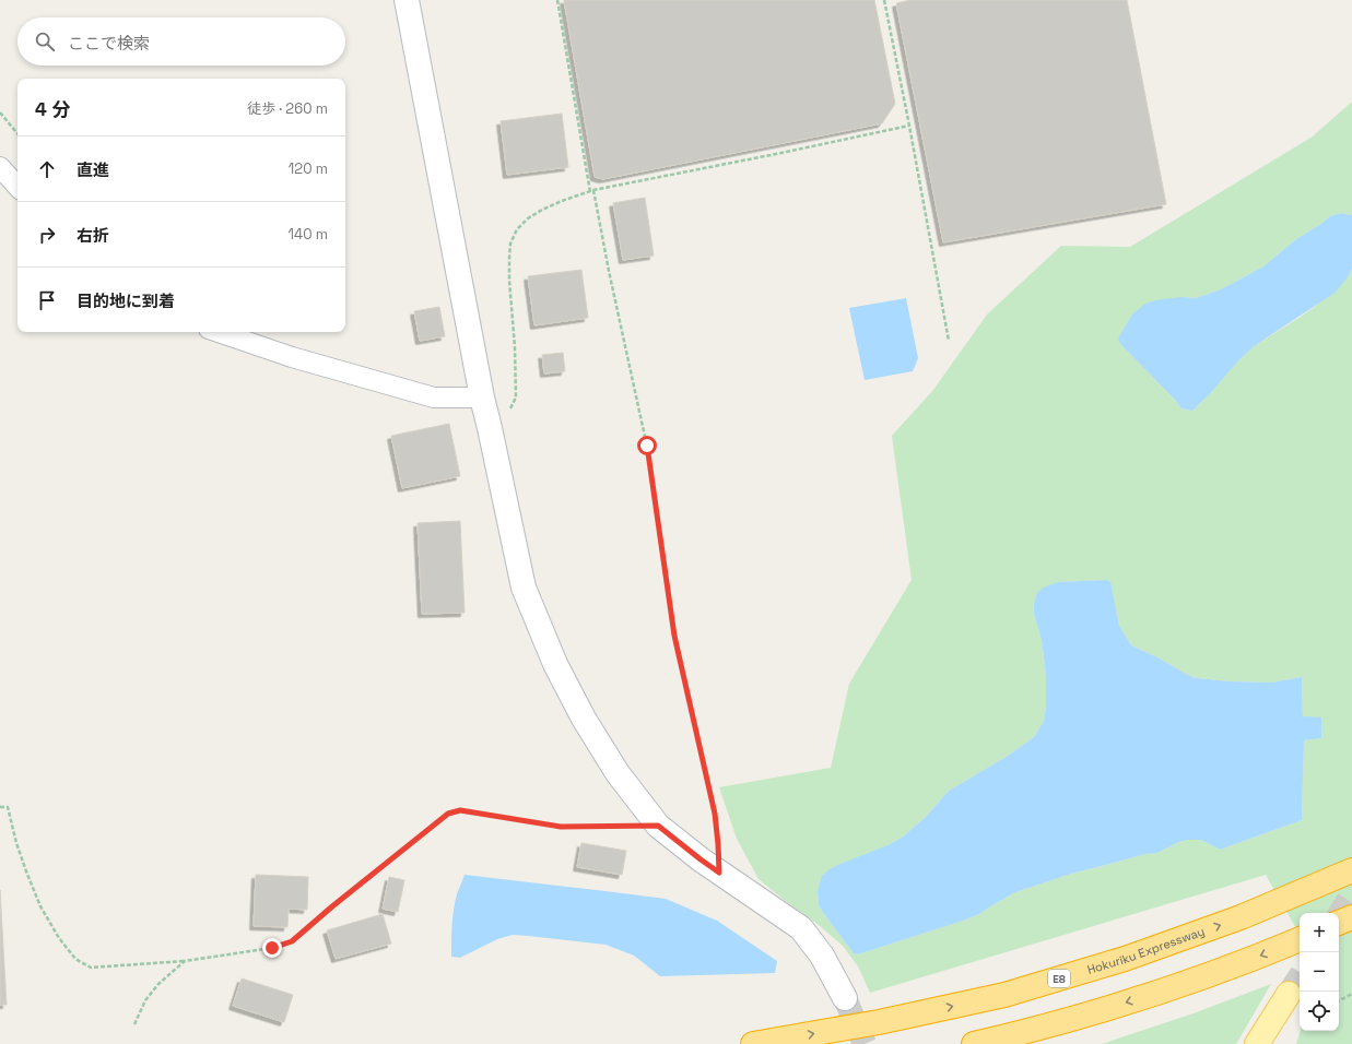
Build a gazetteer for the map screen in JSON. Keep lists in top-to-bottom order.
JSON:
{
  "streets": {
    "highway": ["Hokuriku Expressway", "E8"]
  },
  "page": {
    "search": "ここで検索",
    "heading": ["4 分", "徒歩 · 260 m"],
    "list": [
      ["直進", "120 m"],
      ["右折", "140 m"],
      "目的地に到着"
    ],
    "map_buttons": ["+", "−"]
  }
}
